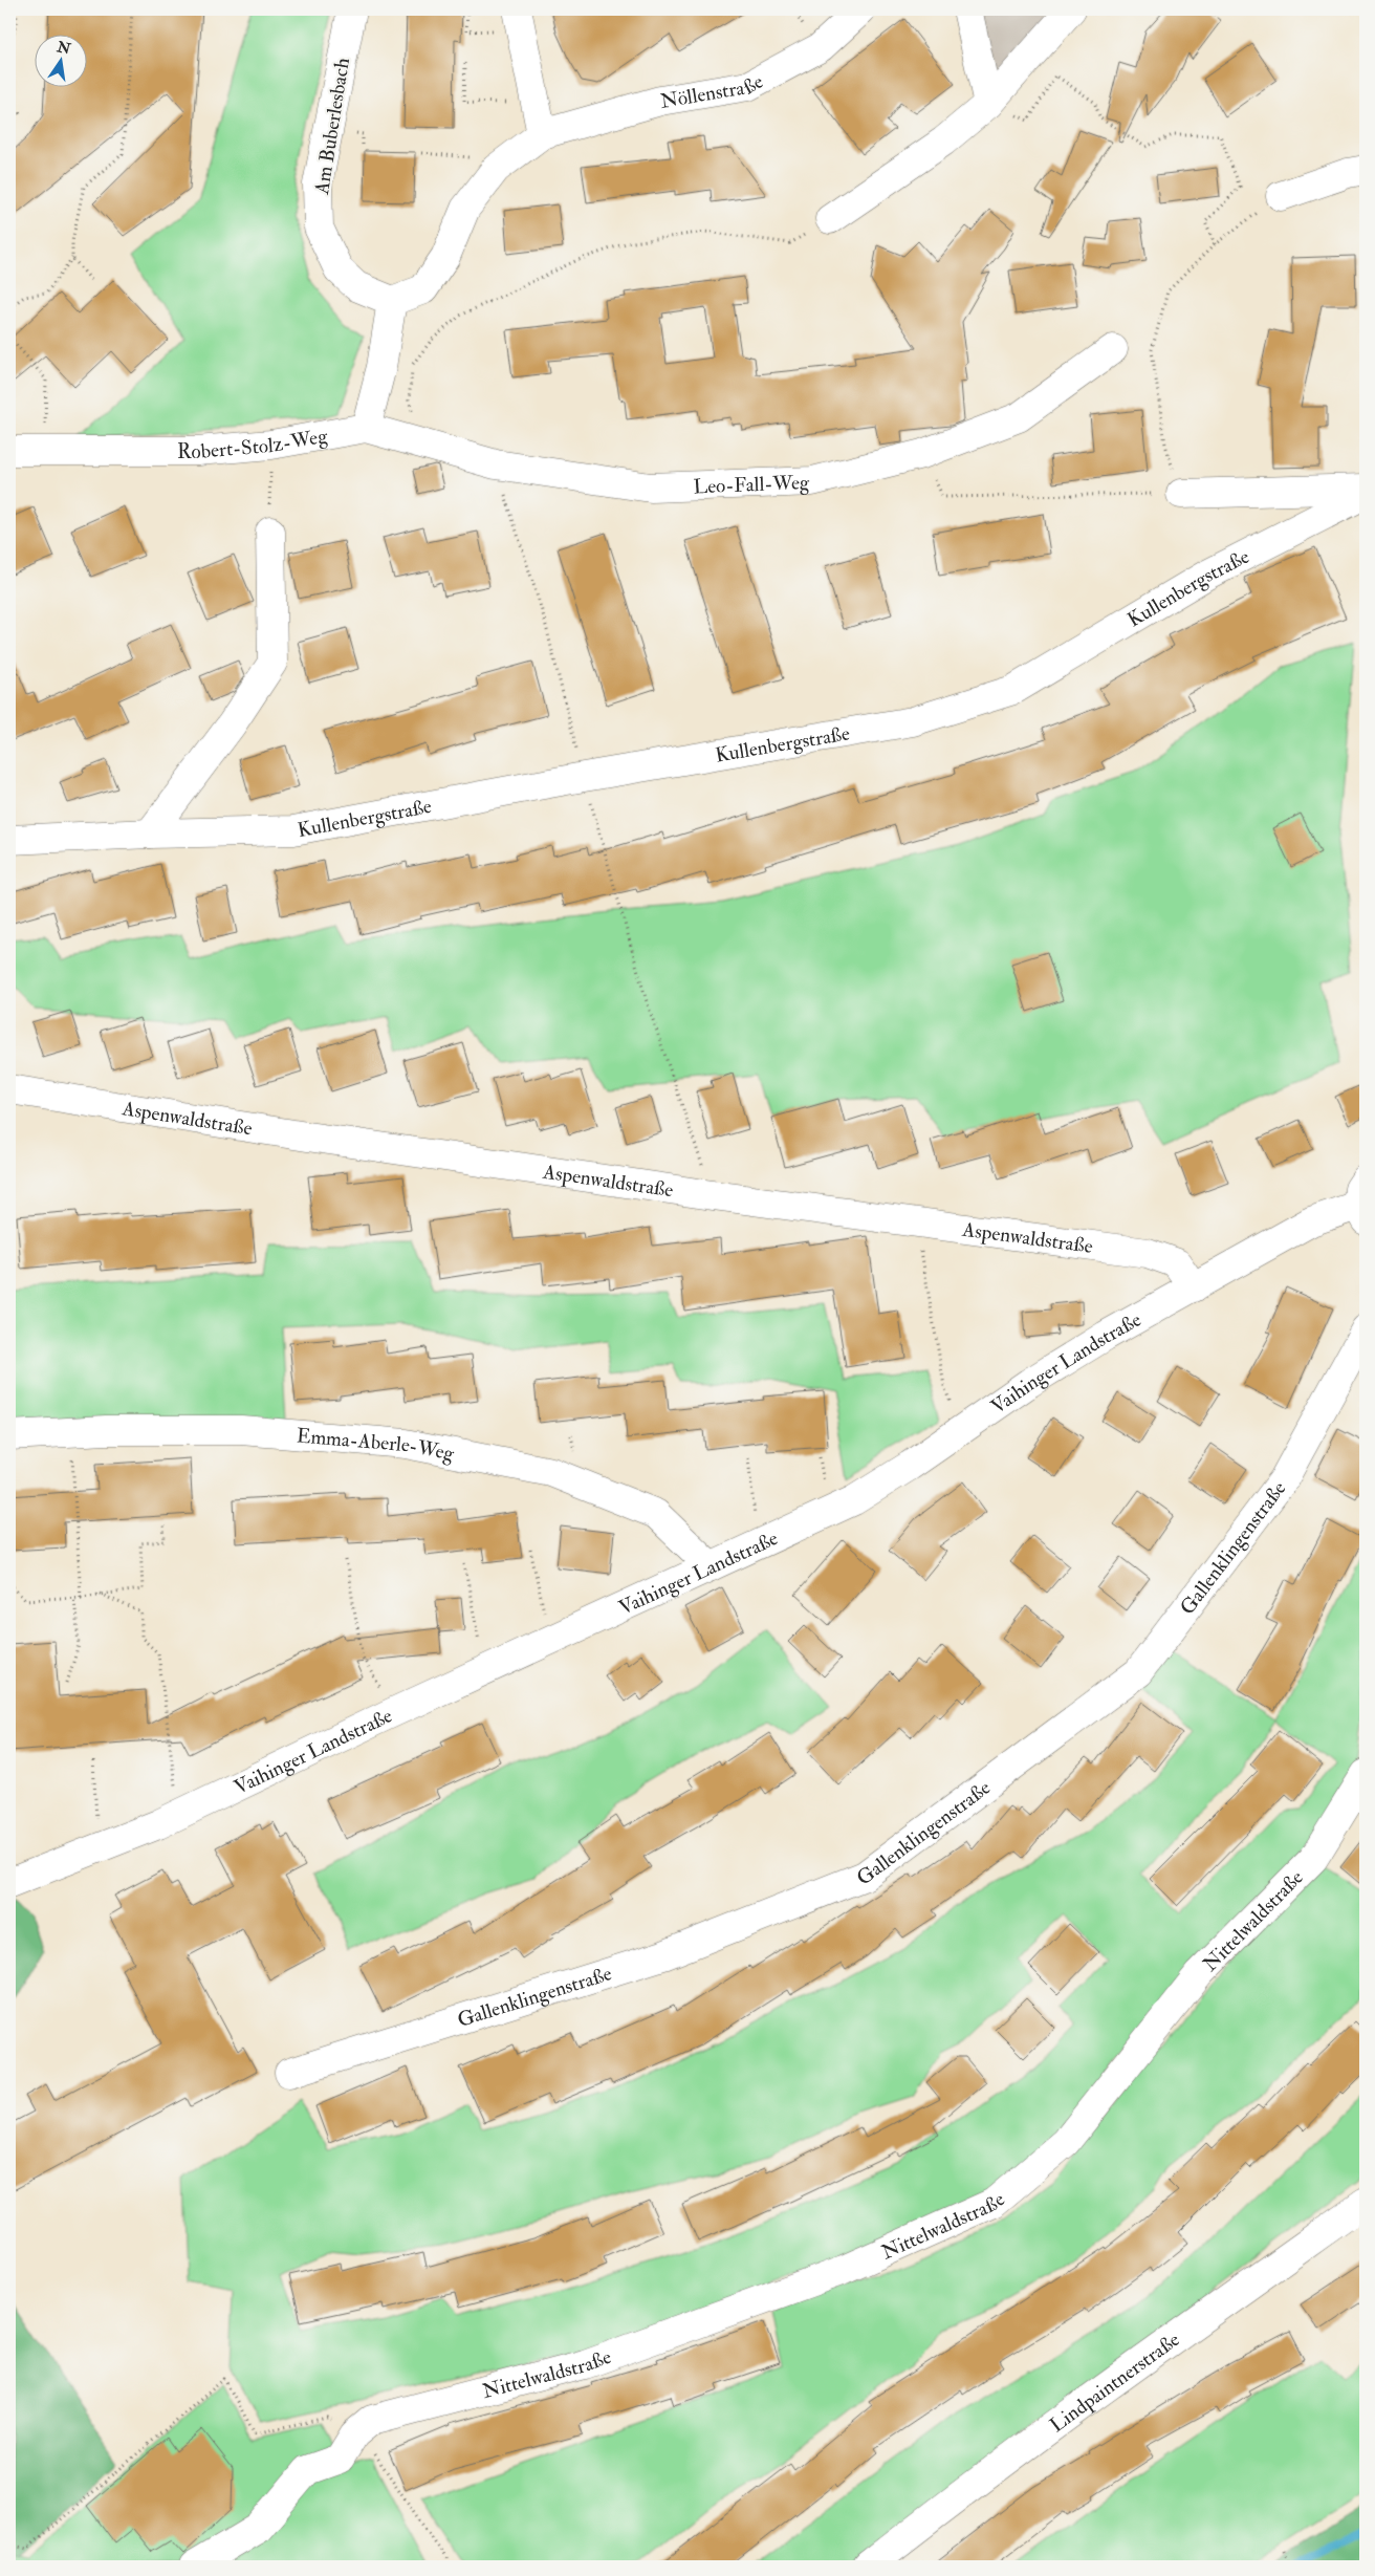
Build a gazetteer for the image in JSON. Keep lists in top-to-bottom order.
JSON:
{
  "streets": {
    "street": [
      "Nöllenstraße",
      "Am Buberlesbach",
      "Robert-Stolz-Weg",
      "Leo-Fall-Weg",
      "Kullenbergstraße",
      "Aspenwaldstraße",
      "Vaihinger Landstraße",
      "Emma-Aberle-Weg",
      "Gallenklingenstraße",
      "Nittelwaldstraße",
      "Lindpaintnerstraße"
    ]
  },
  "crossings": [
    ["Nöllenstraße", "Am Buberlesbach"],
    ["Robert-Stolz-Weg", "Leo-Fall-Weg"],
    ["Aspenwaldstraße", "Vaihinger Landstraße"],
    ["Vaihinger Landstraße", "Emma-Aberle-Weg"]
  ],
  "north": "top"
}
